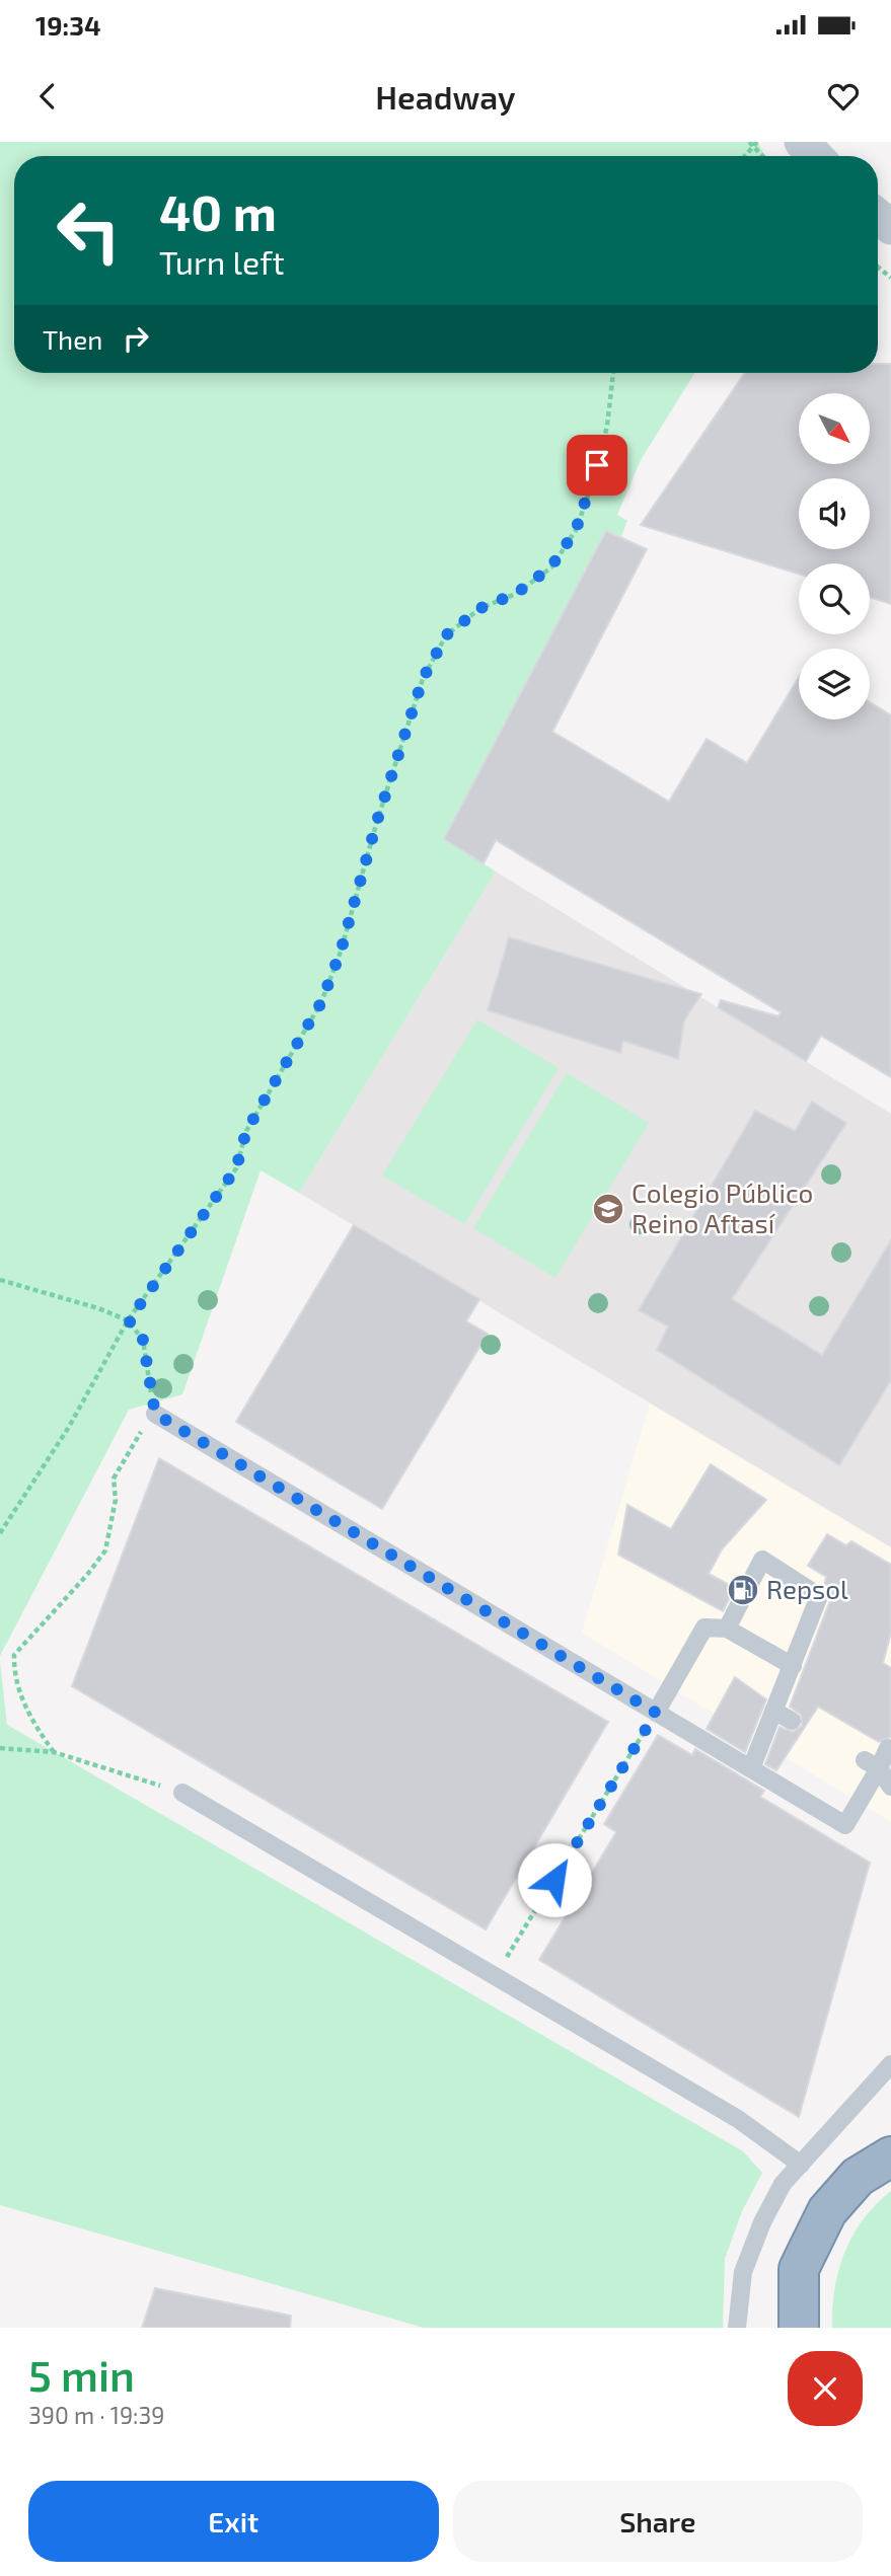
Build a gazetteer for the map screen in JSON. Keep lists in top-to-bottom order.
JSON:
{
  "places": {
    "school or university": ["Colegio Público Reino Aftasí"],
    "fuel station": ["Repsol"]
  },
  "north": "bottom right",
  "page": {
    "status": "19:34",
    "header": "Headway",
    "turn": ["40 m", "Turn left"],
    "then": "Then",
    "heading": ["5 min", "390 m · 19:39"],
    "buttons": ["Exit", "Share"]
  }
}
